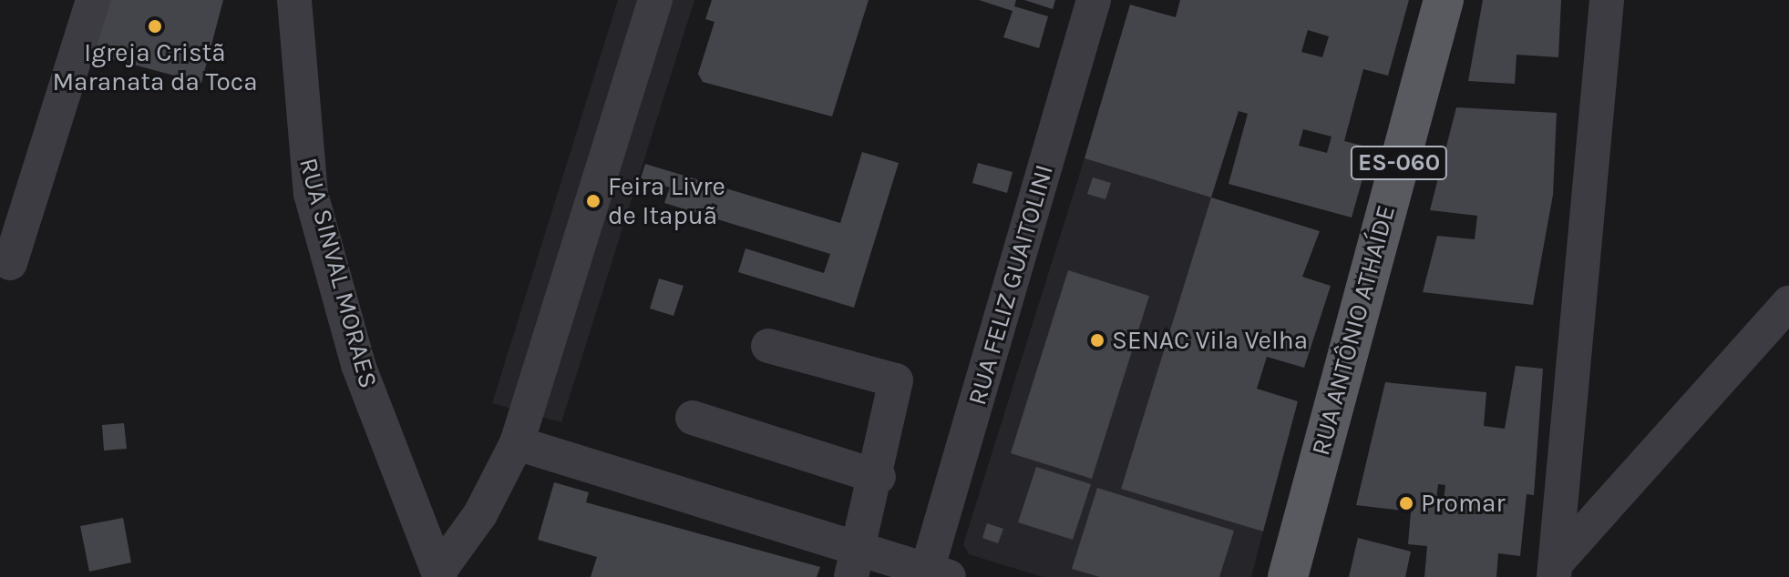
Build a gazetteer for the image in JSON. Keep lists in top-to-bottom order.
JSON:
{
  "streets": {
    "main road": ["ES-060", "RUA ANTÔNIO ATHAÍDE"],
    "street": ["RUA SINVAL MORAES", "RUA FELIZ GUAITOLINI"]
  },
  "places": [
    "Igreja Cristã Maranata da Toca",
    "Feira Livre de Itapuã",
    "SENAC Vila Velha",
    "Promar"
  ]
}
